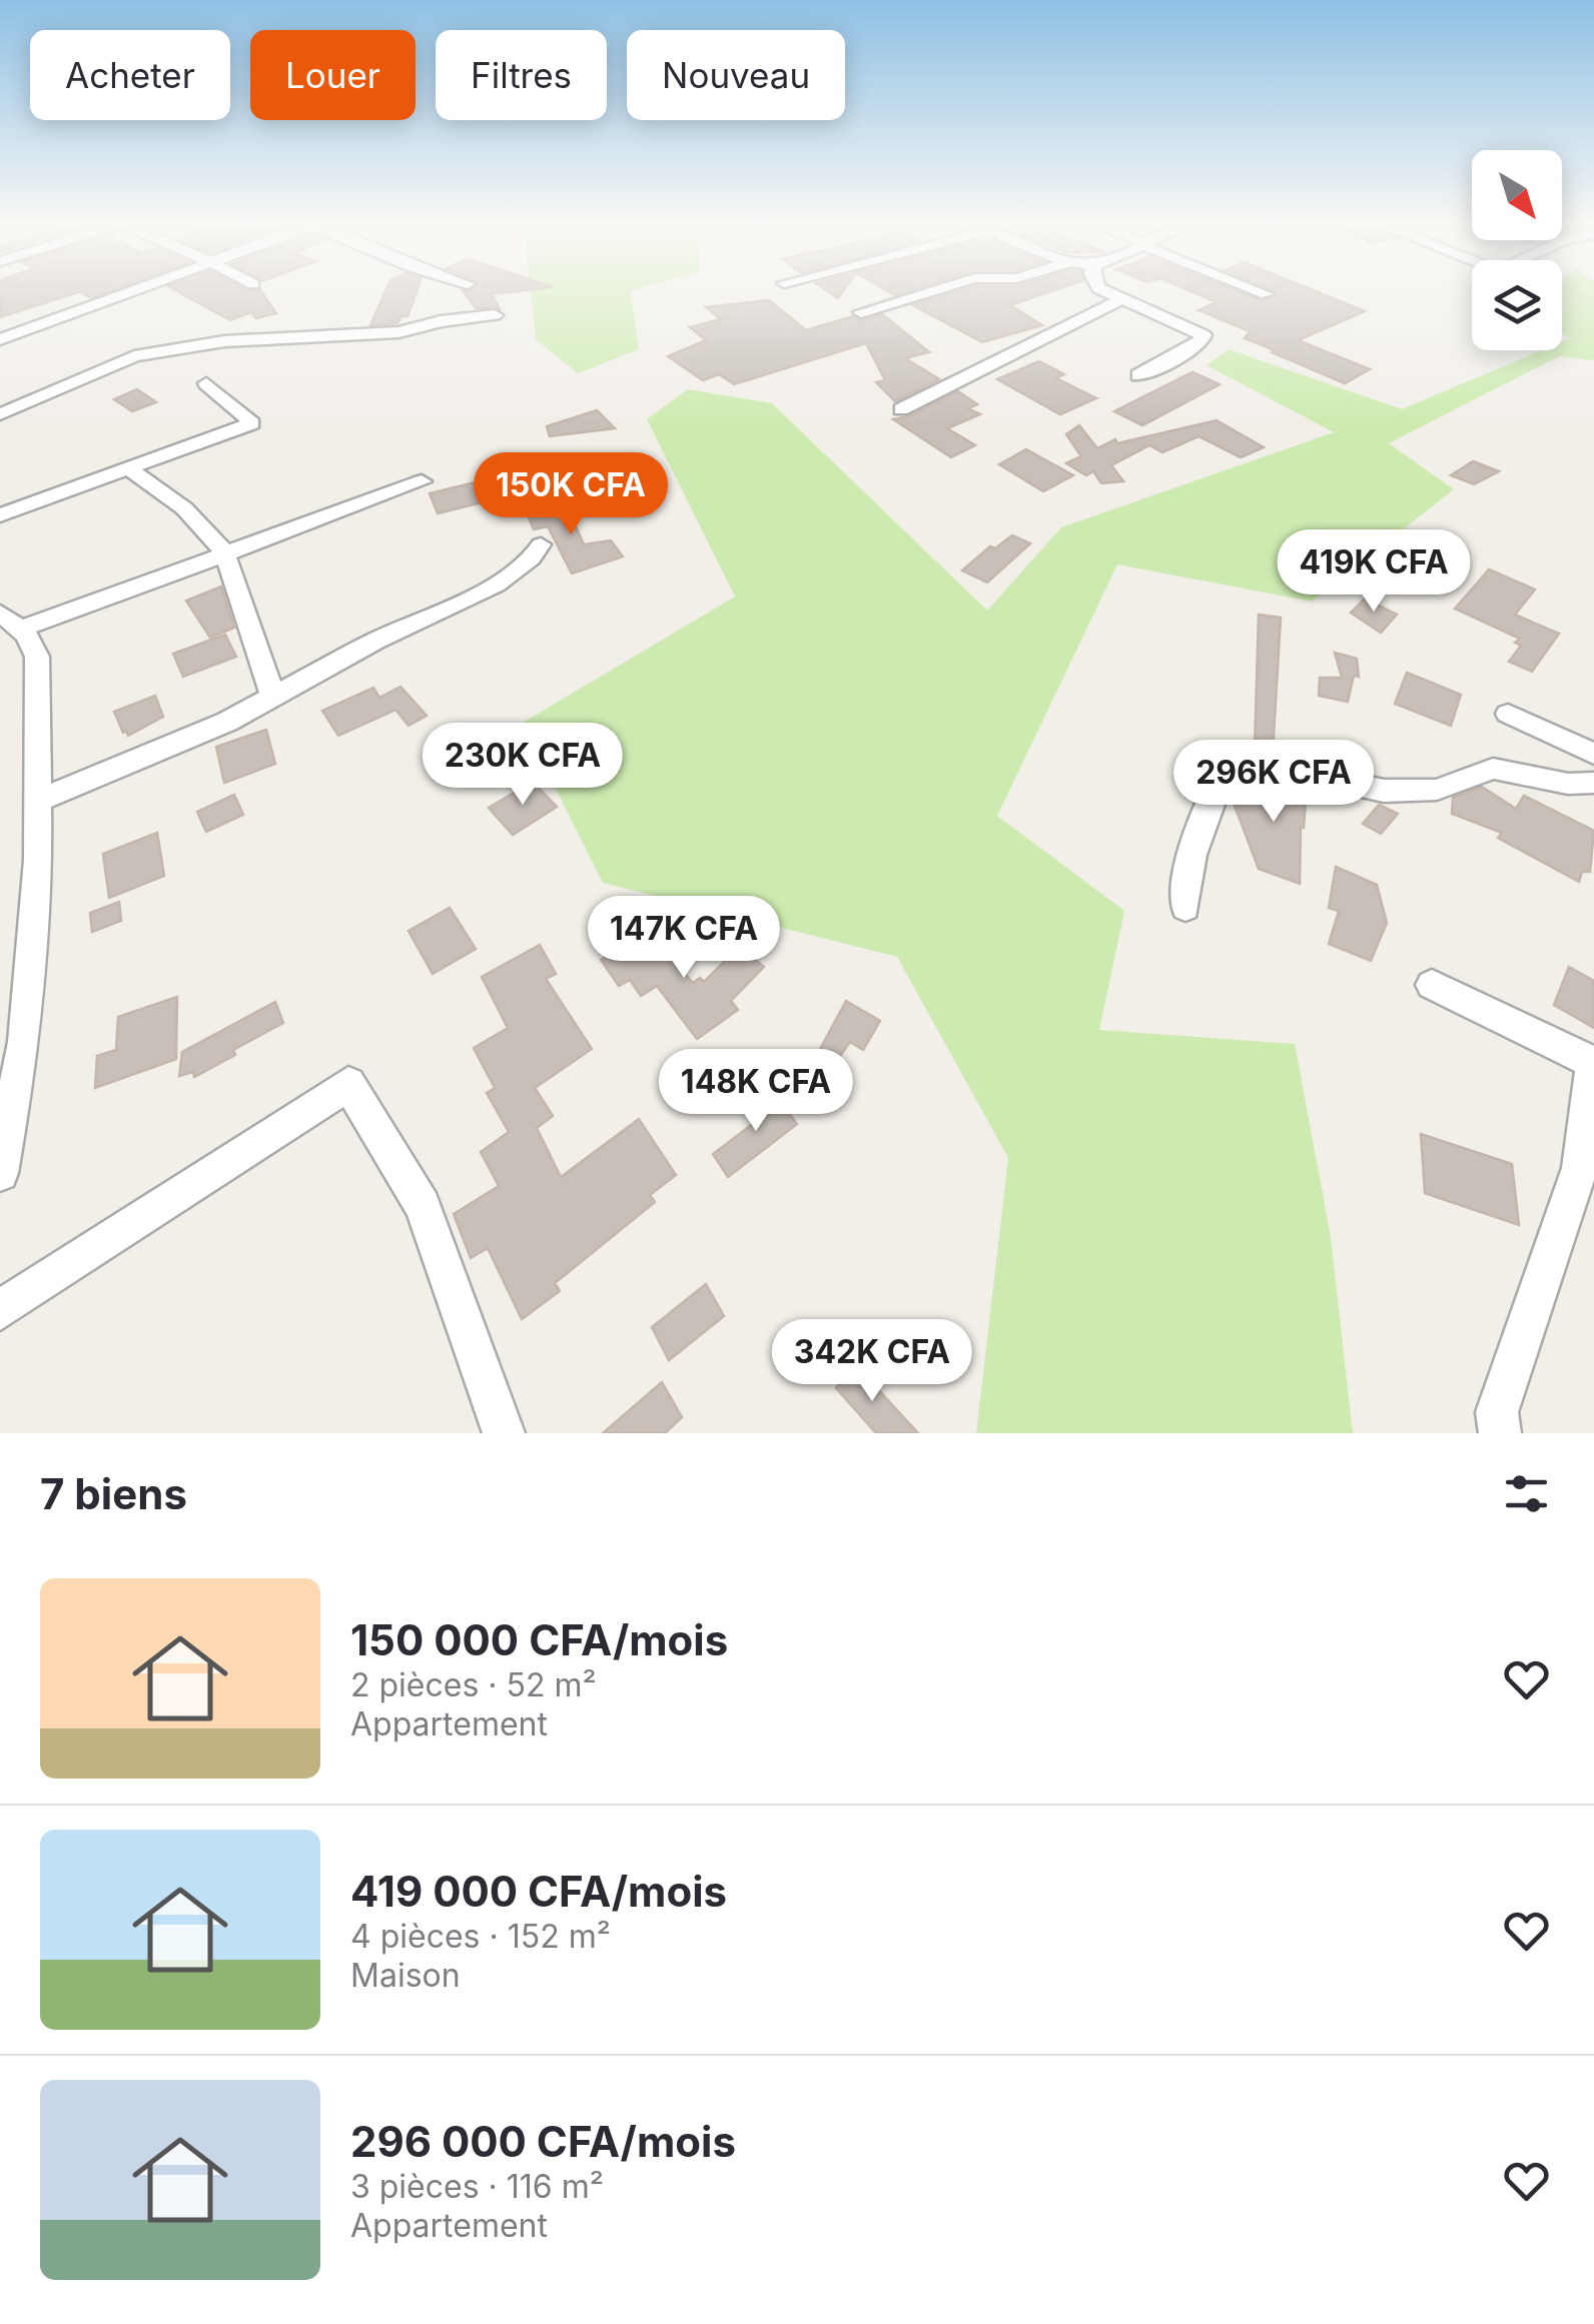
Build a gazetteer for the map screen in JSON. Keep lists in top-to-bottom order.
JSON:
{
  "north": "bottom right",
  "page": {
    "chip": [
      "Acheter",
      "Louer",
      "Filtres",
      "Nouveau"
    ],
    "price": [
      "150K CFA",
      "419K CFA",
      "230K CFA",
      "296K CFA",
      "147K CFA",
      "148K CFA",
      "342K CFA"
    ],
    "heading": "7 biens",
    "list": [
      {
        "name": "150 000 CFA/mois",
        "note": "2 pièces · 52 m² · Appartement"
      },
      {
        "name": "419 000 CFA/mois",
        "note": "4 pièces · 152 m² · Maison"
      },
      {
        "name": "296 000 CFA/mois",
        "note": "3 pièces · 116 m² · Appartement"
      }
    ]
  }
}
